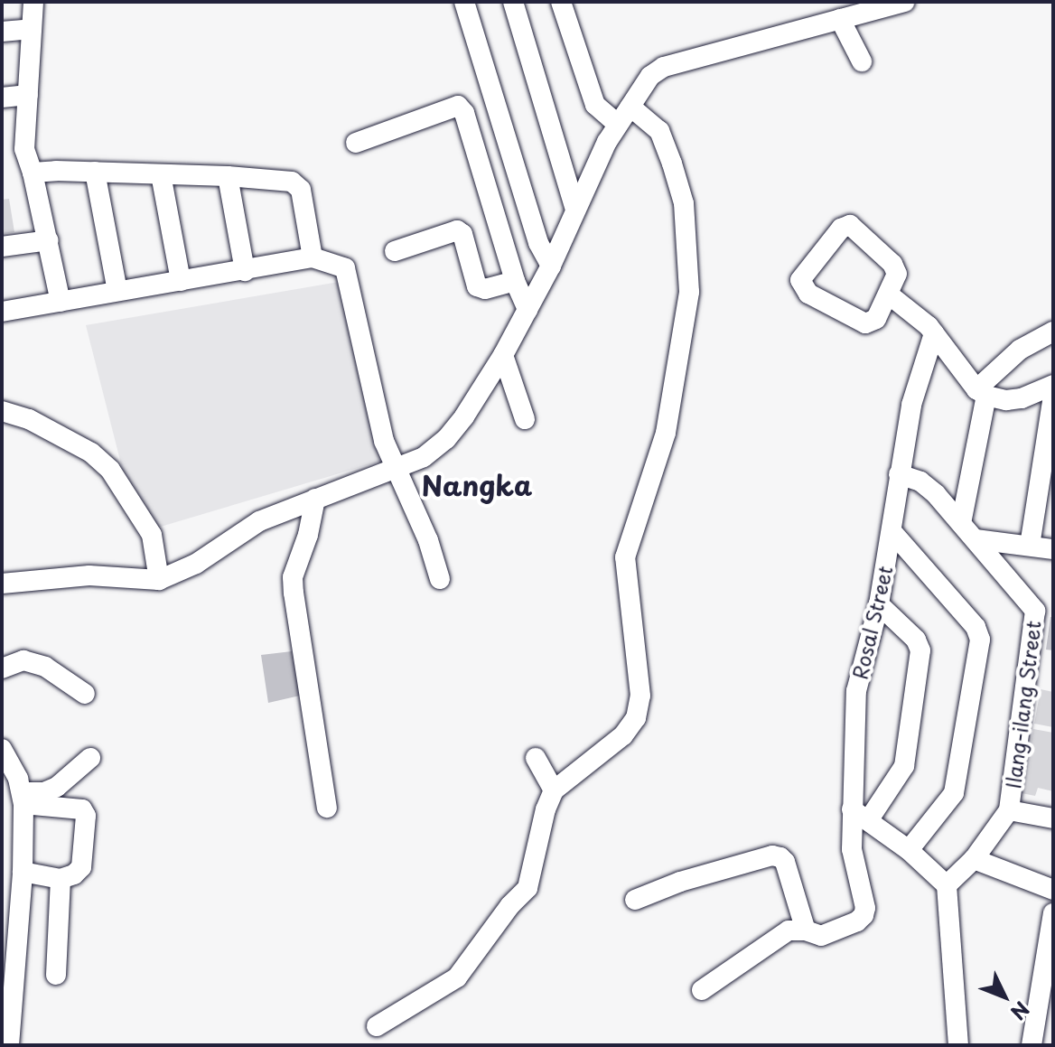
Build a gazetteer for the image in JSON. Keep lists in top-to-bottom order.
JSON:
{
  "streets": {
    "street": ["Rosal Street", "Ilang-ilang Street"]
  },
  "crossings": [
    ["Rosal Street", "Ilang-ilang Street"]
  ],
  "districts": ["Nangka"],
  "north": "bottom right"
}
